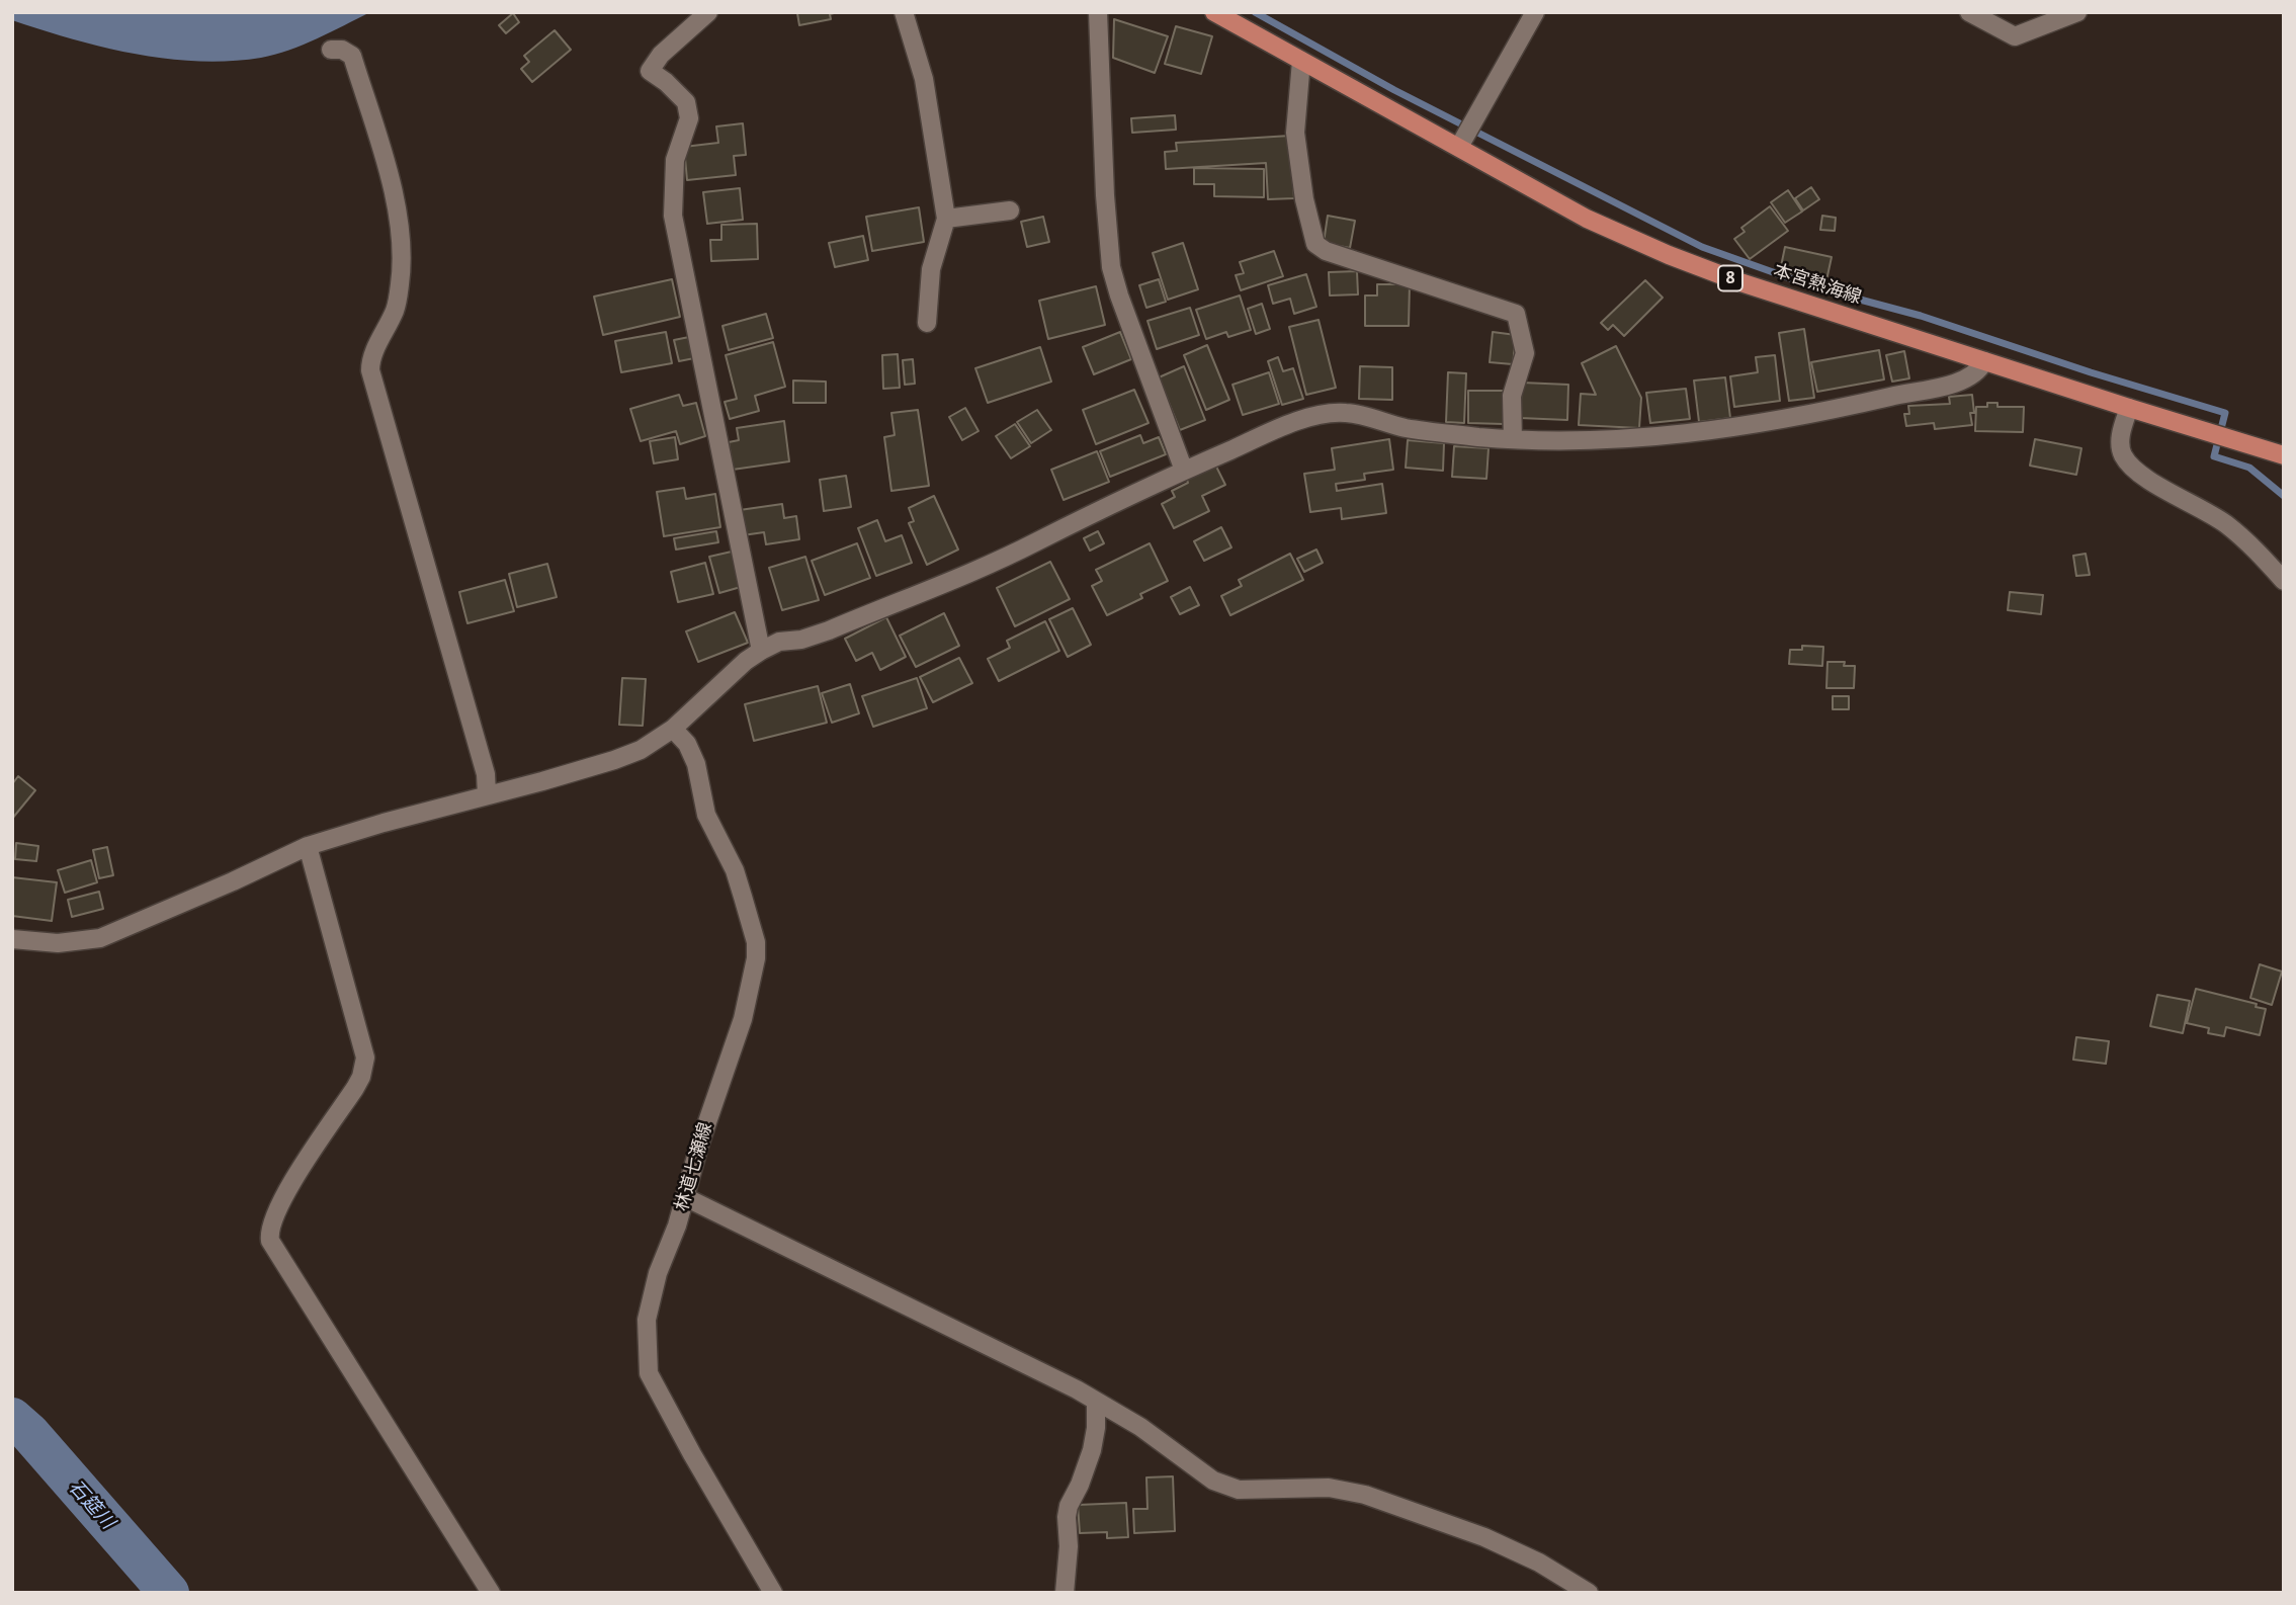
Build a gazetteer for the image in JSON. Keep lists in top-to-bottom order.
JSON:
{
  "streets": {
    "main road": ["8", "本宮熱海線"],
    "street": ["林道七瀬線"]
  },
  "water": ["石筵川"]
}
